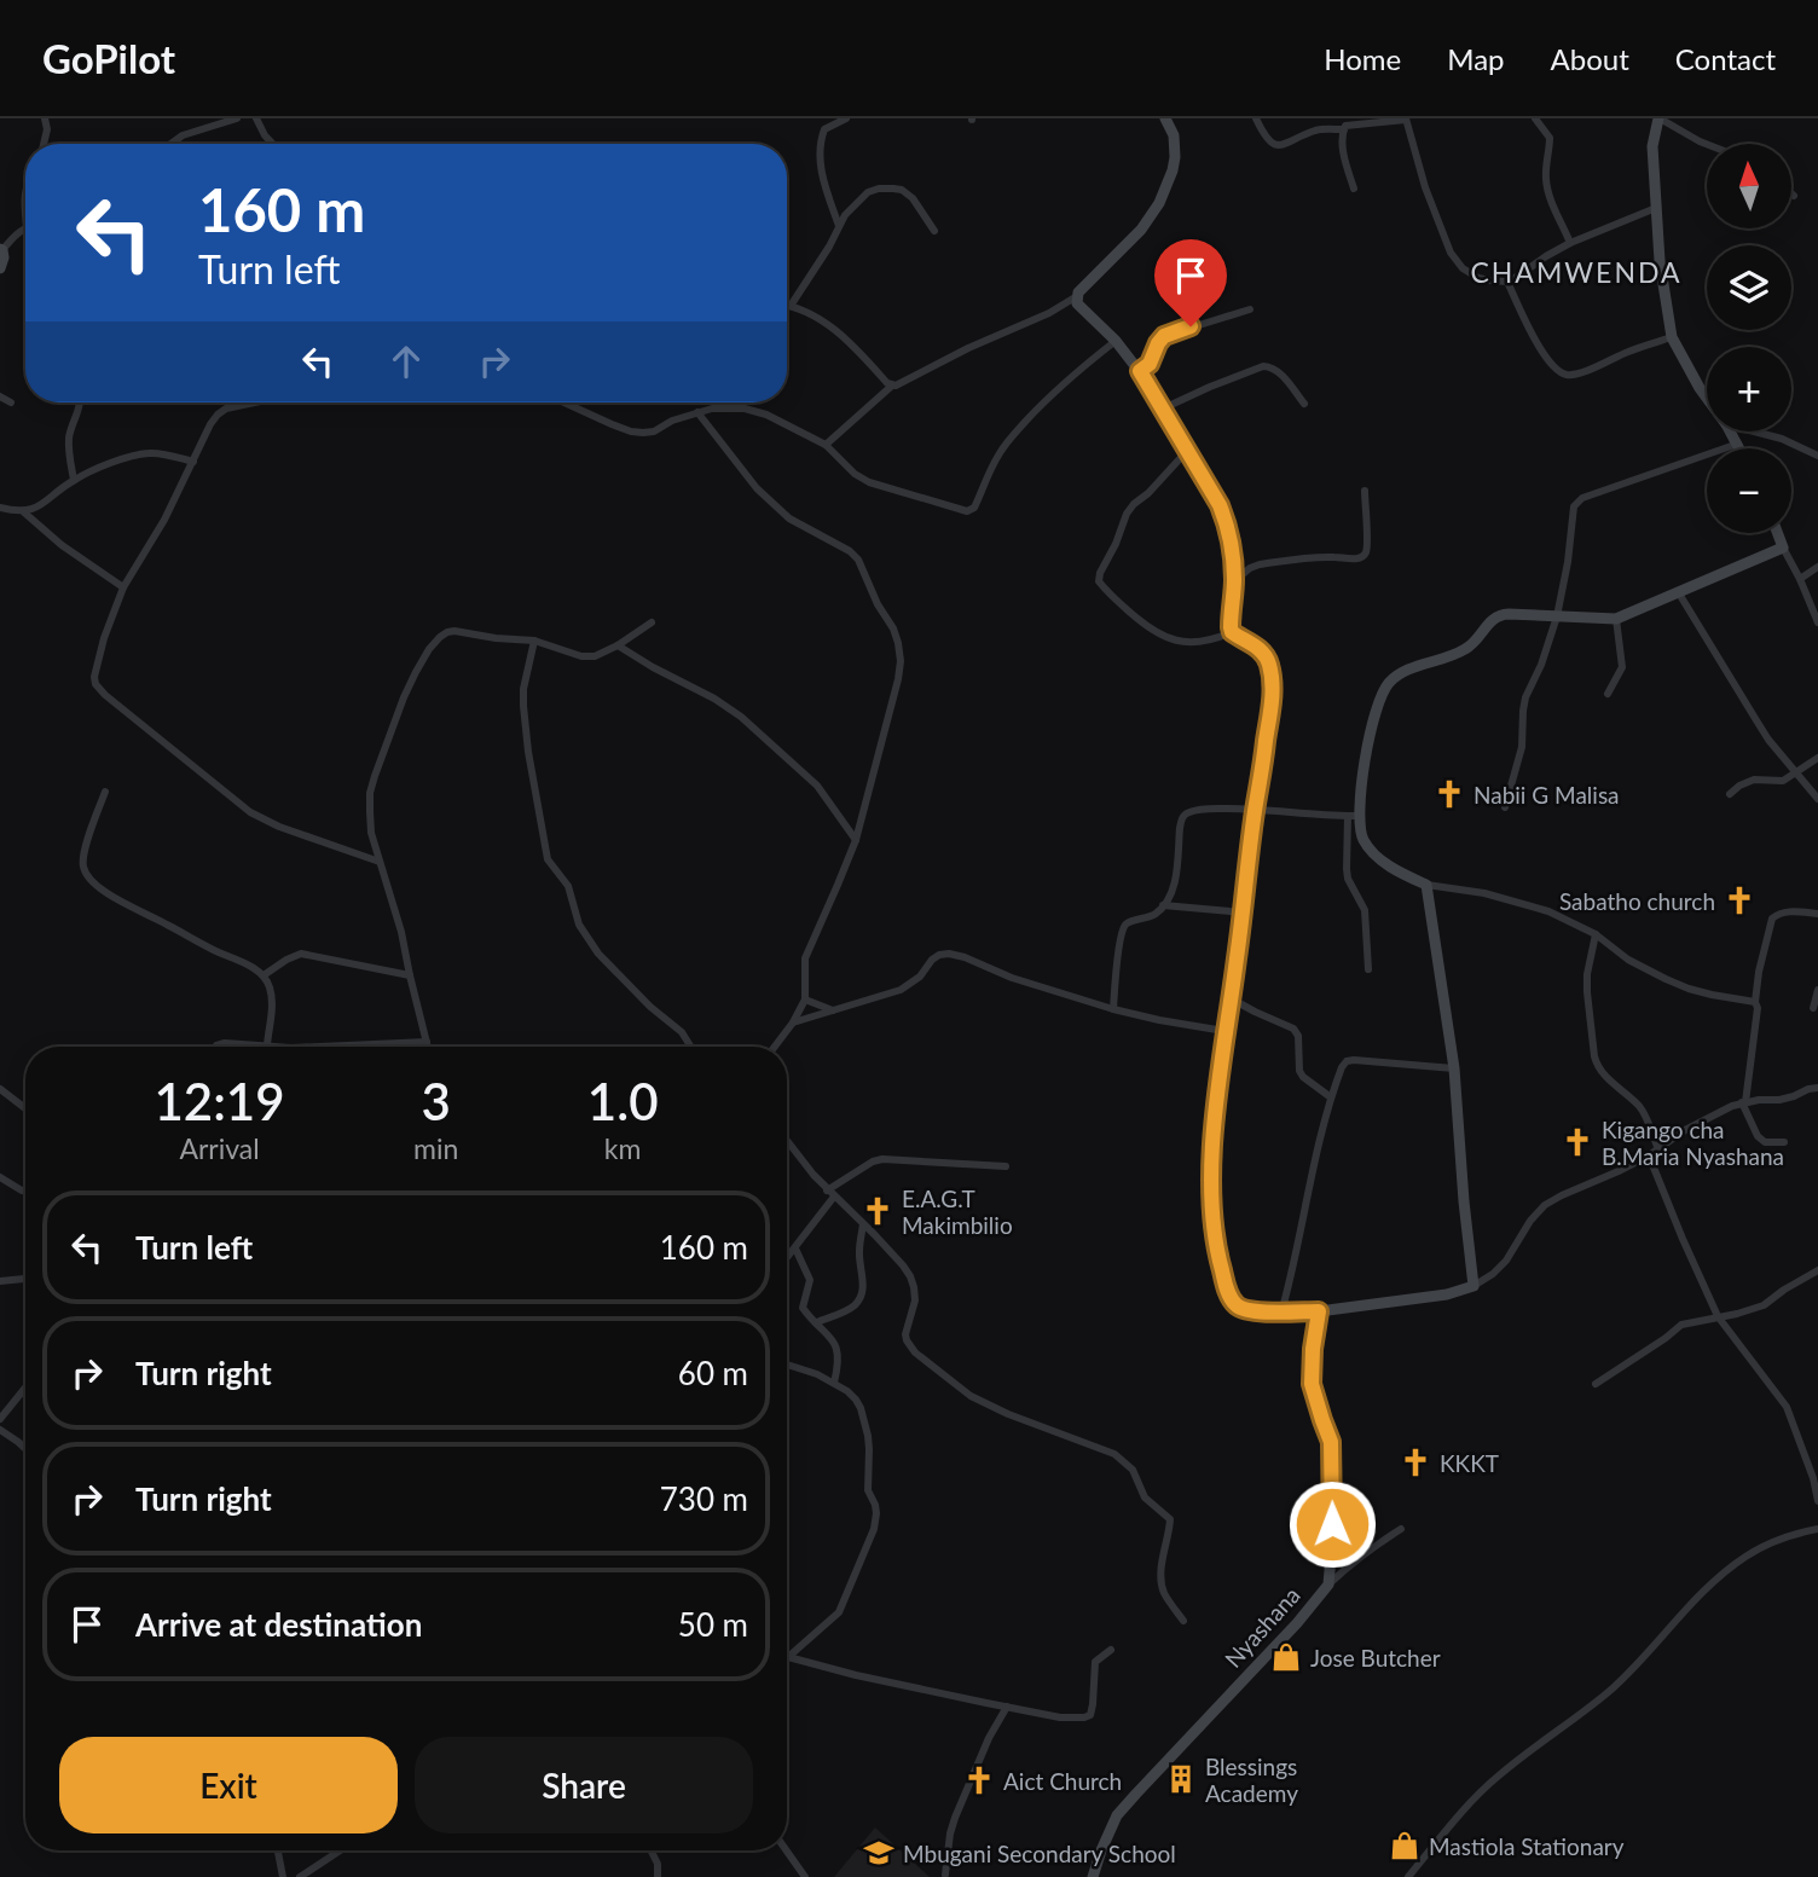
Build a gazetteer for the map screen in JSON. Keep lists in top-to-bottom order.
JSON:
{
  "streets": {
    "street": ["Nyashana"]
  },
  "districts": ["CHAMWENDA"],
  "places": {
    "church": [
      "Nabii G Malisa",
      "Sabatho church",
      "Kigango cha B.Maria Nyashana",
      "E.A.G.T Makimbilio",
      "KKKT",
      "Aict Church"
    ],
    "shop": ["Jose Butcher", "Mastiola Stationary"],
    "building": ["Blessings Academy"],
    "school or university": ["Mbugani Secondary School"]
  },
  "north": "top",
  "page": {
    "header": "GoPilot",
    "nav": [
      "Home",
      "Map",
      "About",
      "Contact"
    ],
    "map_buttons": ["+", "−"],
    "turn": ["160 m", "Turn left"],
    "eta": [
      "12:19",
      "Arrival",
      "3",
      "min",
      "1.0",
      "km"
    ],
    "list": [
      {
        "name": "Turn left",
        "value": "160 m"
      },
      {
        "name": "Turn right",
        "value": "60 m"
      },
      {
        "name": "Turn right",
        "value": "730 m"
      },
      {
        "name": "Arrive at destination",
        "value": "50 m"
      }
    ],
    "buttons": ["Exit", "Share"]
  }
}
